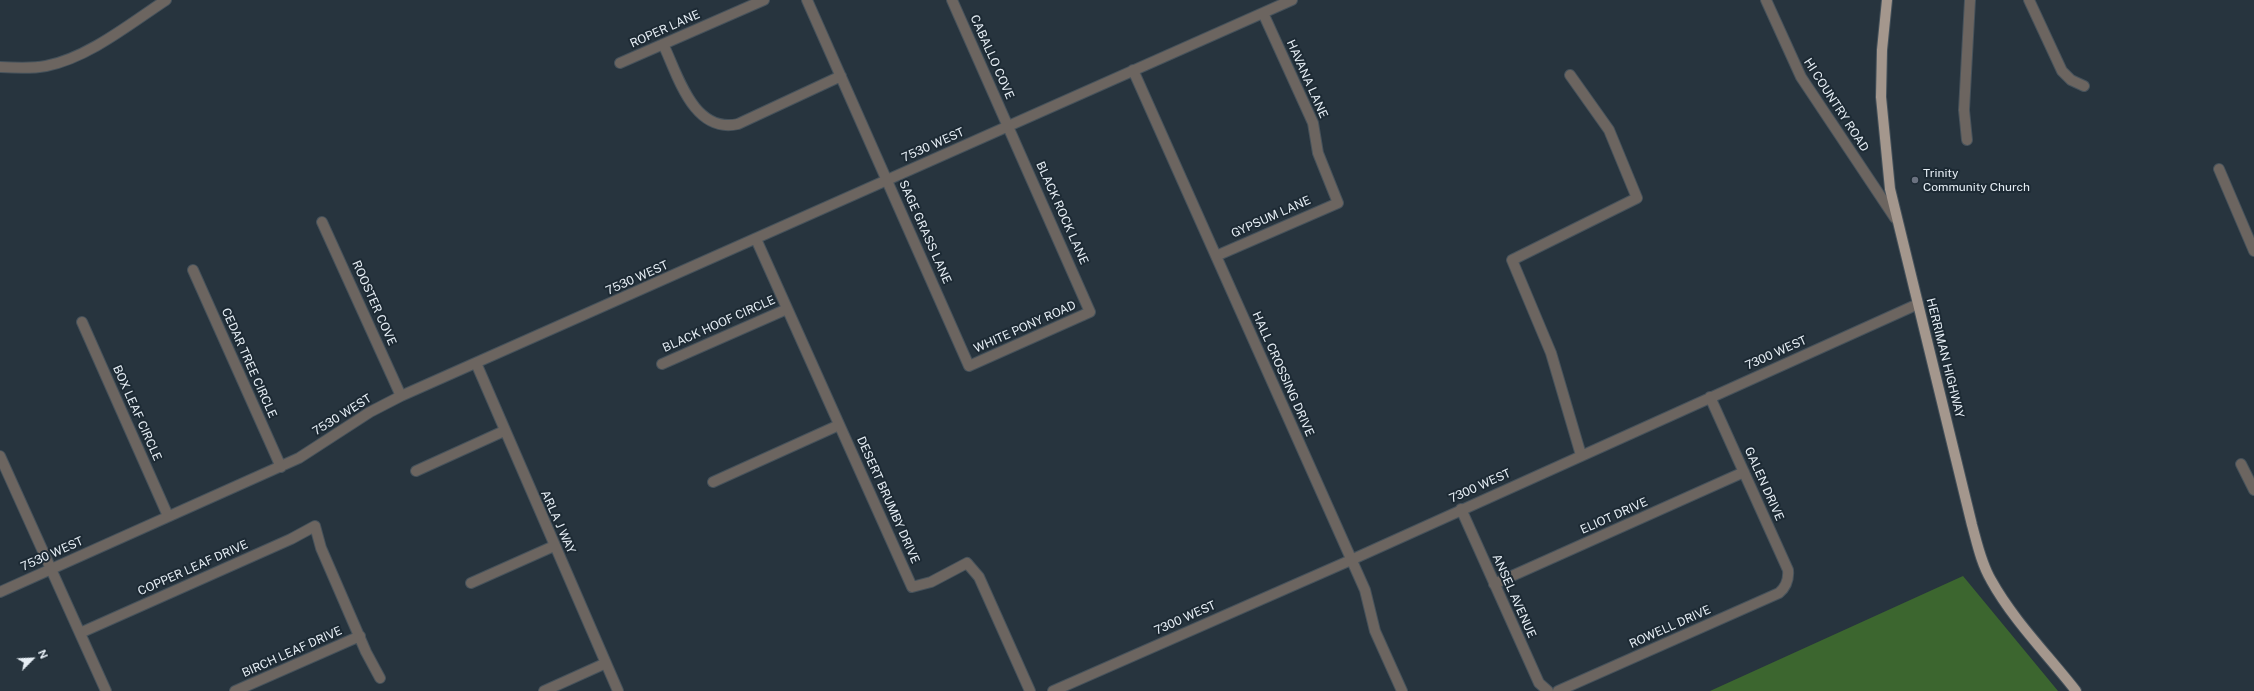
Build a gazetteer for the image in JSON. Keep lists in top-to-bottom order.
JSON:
{
  "streets": {
    "main road": ["HERRIMAN HIGHWAY"],
    "street": [
      "ROPER LANE",
      "CABALLO COVE",
      "HAVANA LANE",
      "HI COUNTRY ROAD",
      "7530 WEST",
      "BLACK ROCK LANE",
      "GYPSUM LANE",
      "SAGE GRASS LANE",
      "ROOSTER COVE",
      "BLACK HOOF CIRCLE",
      "WHITE PONY ROAD",
      "7300 WEST",
      "CEDAR TREE CIRCLE",
      "HALL CROSSING DRIVE",
      "BOX LEAF CIRCLE",
      "GALEN DRIVE",
      "DESERT BRUMBY DRIVE",
      "ELIOT DRIVE",
      "ARLA J WAY",
      "COPPER LEAF DRIVE",
      "ANSEL AVENUE",
      "ROWELL DRIVE",
      "BIRCH LEAF DRIVE"
    ]
  },
  "crossings": [
    ["CABALLO COVE", "7530 WEST"],
    ["CABALLO COVE", "BLACK ROCK LANE"],
    ["HAVANA LANE", "7530 WEST"],
    ["HAVANA LANE", "GYPSUM LANE"],
    ["HI COUNTRY ROAD", "HERRIMAN HIGHWAY"],
    ["7530 WEST", "BLACK ROCK LANE"],
    ["7530 WEST", "SAGE GRASS LANE"],
    ["7530 WEST", "ROOSTER COVE"],
    ["7530 WEST", "CEDAR TREE CIRCLE"],
    ["7530 WEST", "HALL CROSSING DRIVE"],
    ["7530 WEST", "BOX LEAF CIRCLE"],
    ["7530 WEST", "DESERT BRUMBY DRIVE"],
    ["7530 WEST", "ARLA J WAY"],
    ["BLACK ROCK LANE", "WHITE PONY ROAD"],
    ["GYPSUM LANE", "HALL CROSSING DRIVE"],
    ["SAGE GRASS LANE", "WHITE PONY ROAD"],
    ["BLACK HOOF CIRCLE", "DESERT BRUMBY DRIVE"],
    ["7300 WEST", "HERRIMAN HIGHWAY"],
    ["7300 WEST", "HALL CROSSING DRIVE"],
    ["7300 WEST", "GALEN DRIVE"],
    ["7300 WEST", "ANSEL AVENUE"],
    ["GALEN DRIVE", "ELIOT DRIVE"],
    ["GALEN DRIVE", "ROWELL DRIVE"],
    ["ELIOT DRIVE", "ANSEL AVENUE"],
    ["COPPER LEAF DRIVE", "BIRCH LEAF DRIVE"]
  ],
  "places": ["Trinity Community Church"],
  "north": "top right"
}
